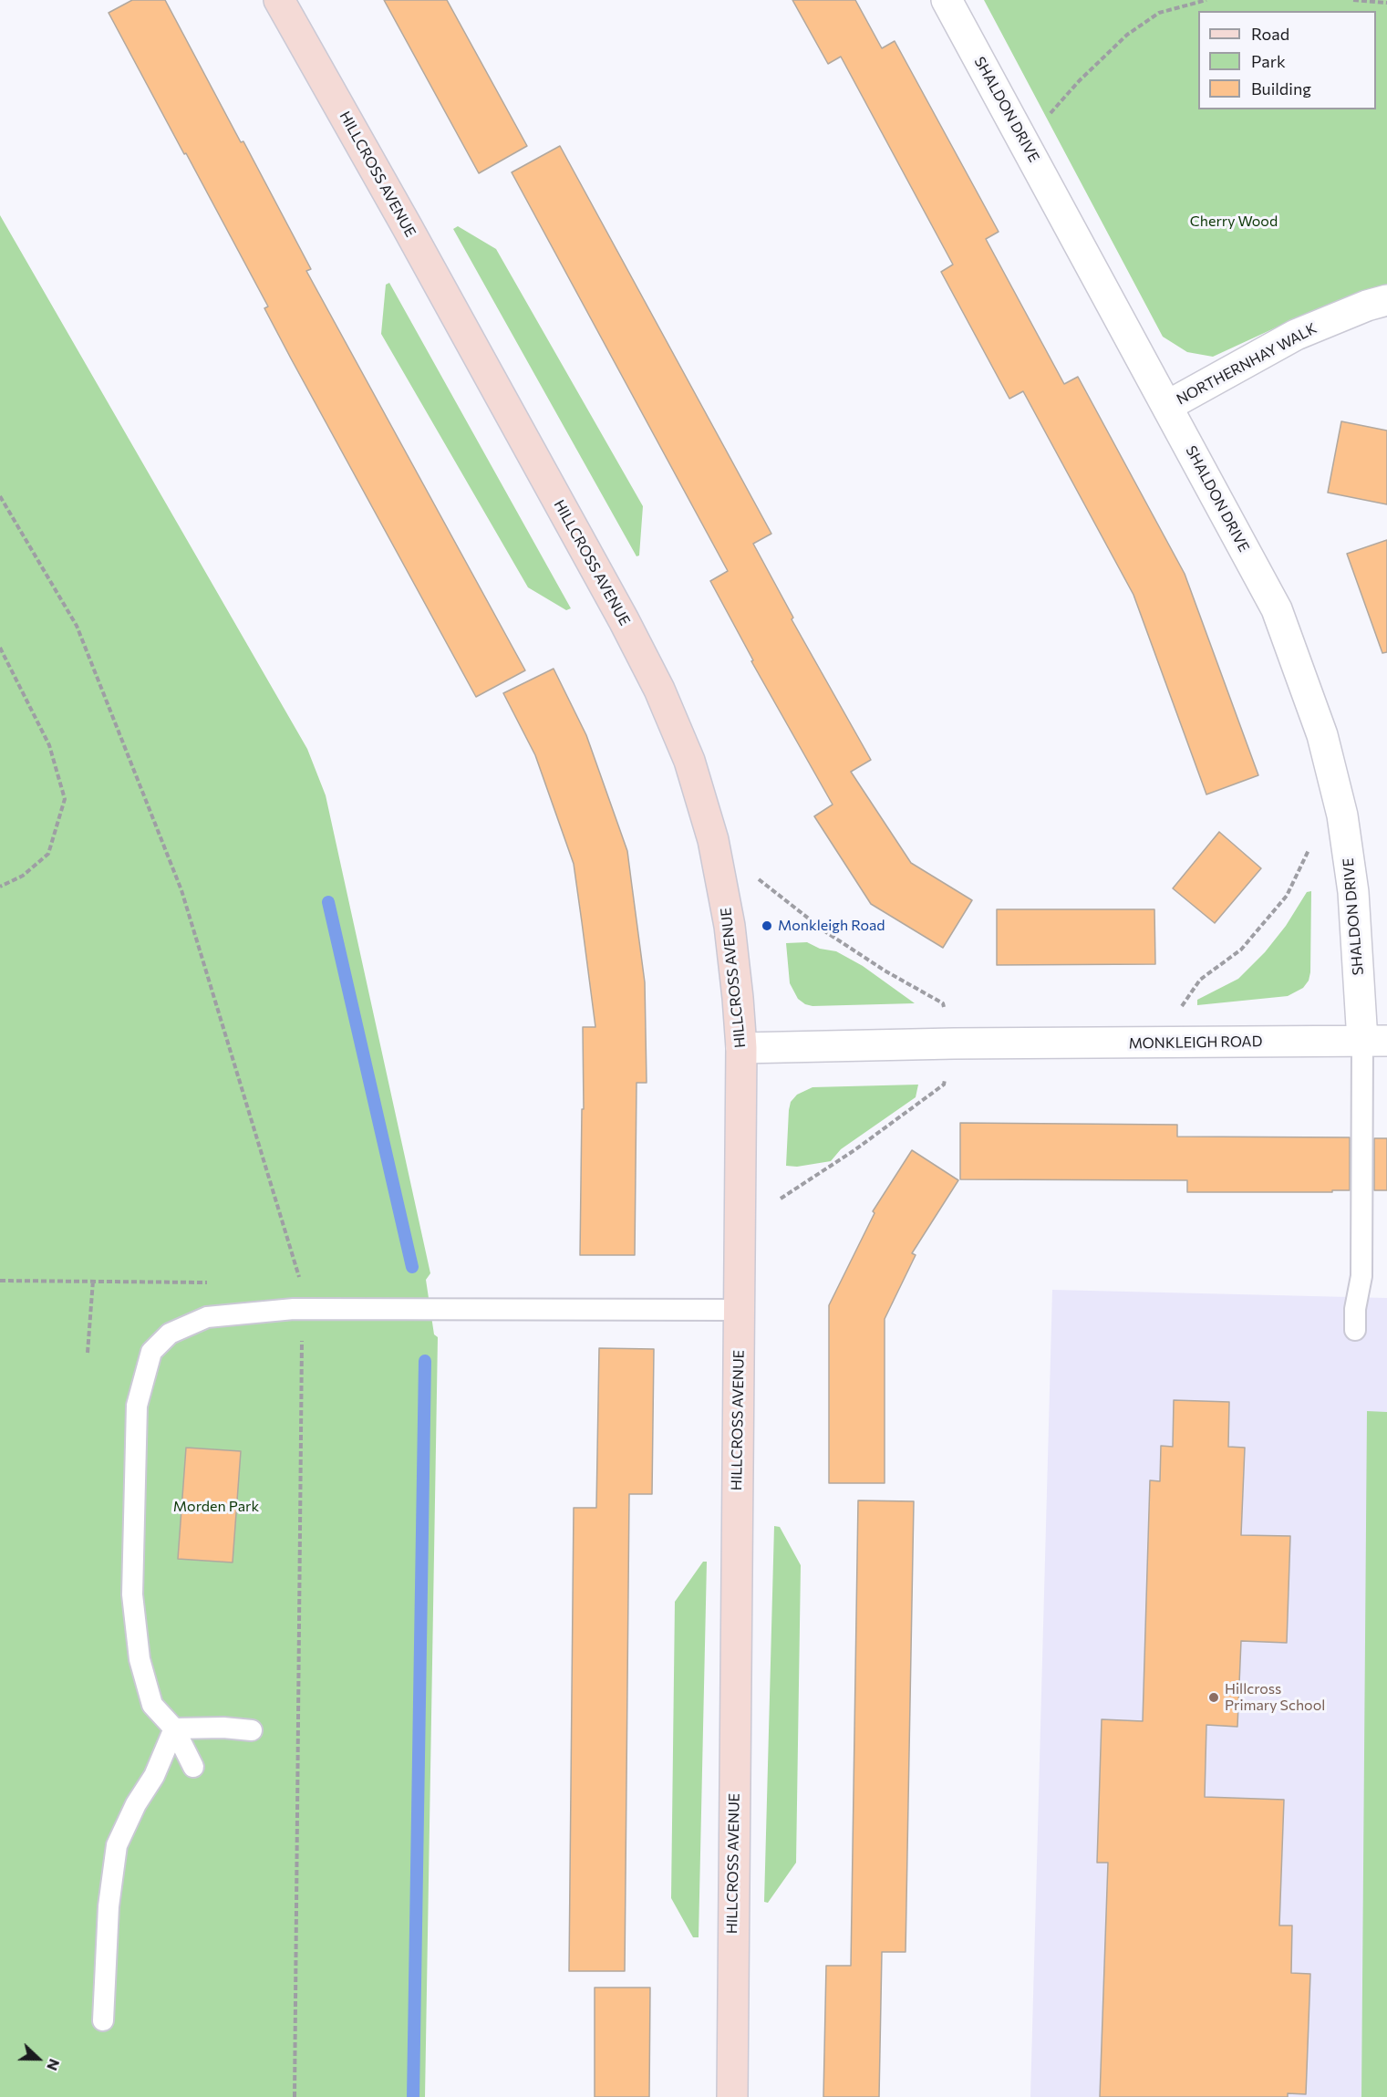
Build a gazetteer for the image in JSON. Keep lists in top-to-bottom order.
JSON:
{
  "streets": {
    "street": [
      "SHALDON DRIVE",
      "HILLCROSS AVENUE",
      "NORTHERNHAY WALK",
      "MONKLEIGH ROAD"
    ]
  },
  "crossings": [
    ["SHALDON DRIVE", "NORTHERNHAY WALK"],
    ["SHALDON DRIVE", "MONKLEIGH ROAD"],
    ["HILLCROSS AVENUE", "MONKLEIGH ROAD"]
  ],
  "parks": ["Cherry Wood", "Morden Park"],
  "places": ["Monkleigh Road", "Hillcross Primary School"],
  "legend": ["Road", "Park", "Building"],
  "north": "right"
}
